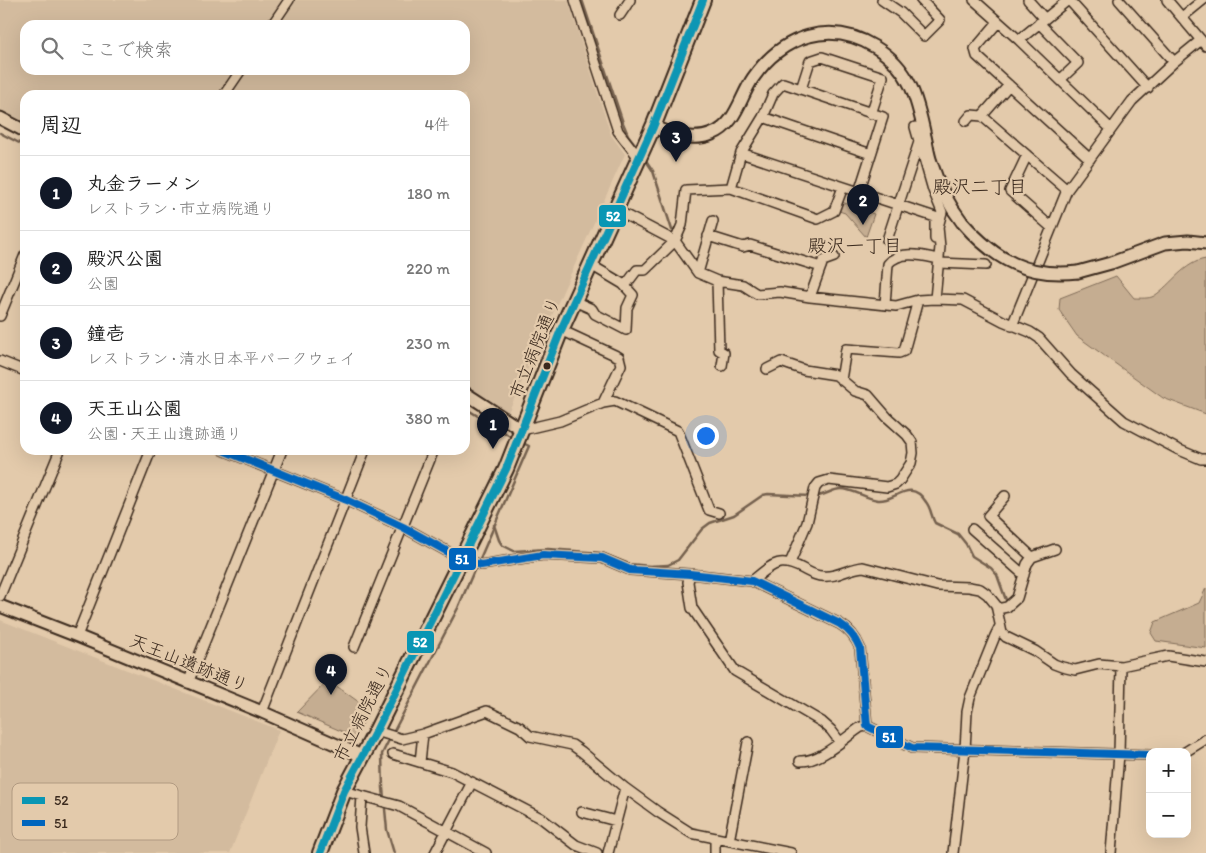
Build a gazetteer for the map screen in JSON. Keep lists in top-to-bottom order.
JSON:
{
  "streets": {
    "main road": ["市立病院通り"],
    "street": ["天王山遺跡通り"]
  },
  "crossings": [
    ["市立病院通り", "天王山遺跡通り"]
  ],
  "districts": ["殿沢二丁目", "殿沢一丁目"],
  "lines": ["transit line 52", "transit line 51"],
  "legend": ["52", "51"],
  "page": {
    "search": "ここで検索",
    "heading": ["周辺", "4件"],
    "pins": [
      "3",
      "2",
      "1",
      "4"
    ],
    "list": [
      {
        "mark": "1",
        "name": "丸金ラーメン",
        "note": "レストラン · 市立病院通り",
        "value": "180 m"
      },
      {
        "mark": "2",
        "name": "殿沢公園",
        "note": "公園",
        "value": "220 m"
      },
      {
        "mark": "3",
        "name": "鐘壱",
        "note": "レストラン · 清水日本平パークウェイ",
        "value": "230 m"
      },
      {
        "mark": "4",
        "name": "天王山公園",
        "note": "公園 · 天王山遺跡通り",
        "value": "380 m"
      }
    ],
    "map_buttons": ["+", "−"]
  }
}
